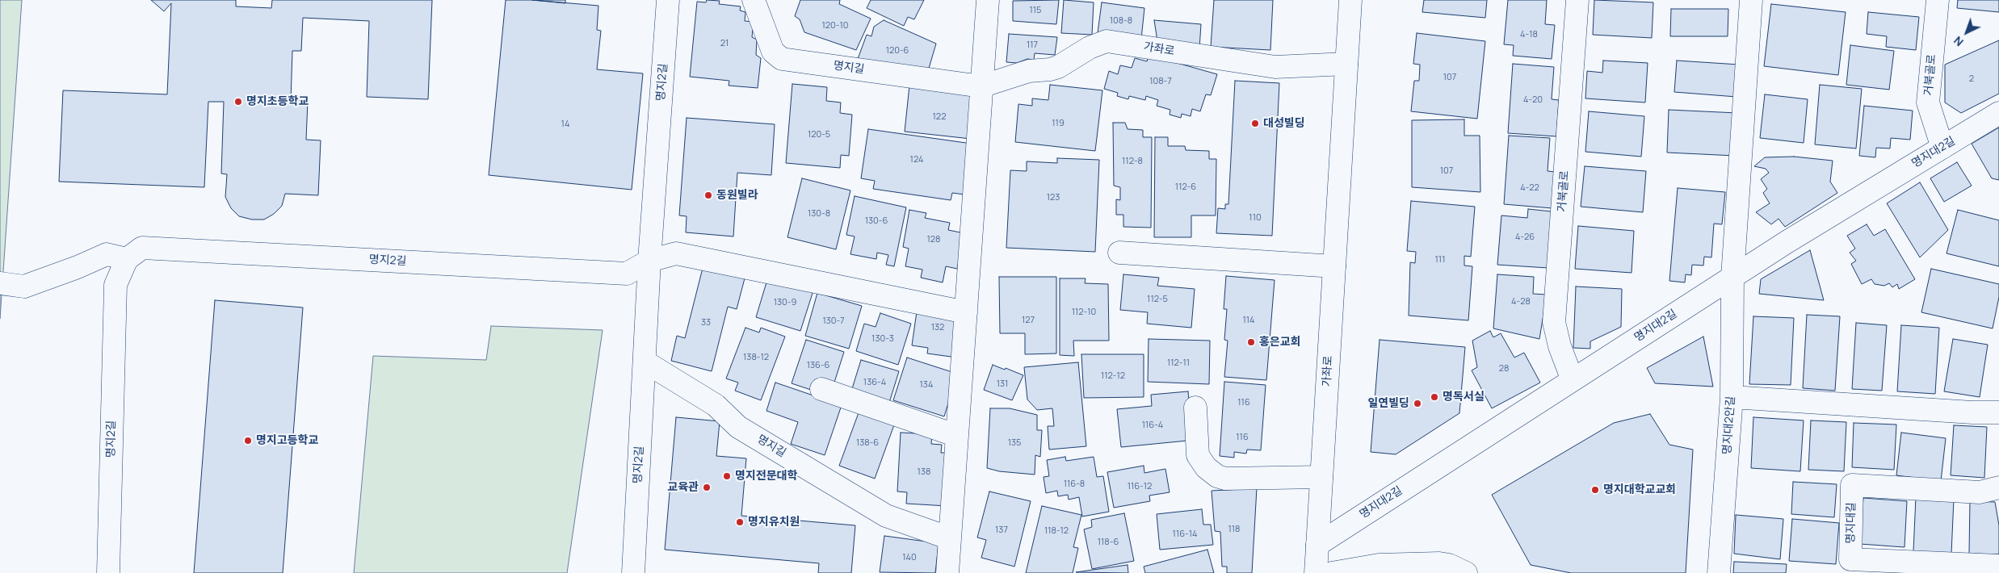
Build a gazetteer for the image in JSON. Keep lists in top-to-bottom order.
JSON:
{
  "streets": {
    "street": [
      "가좌로",
      "명지길",
      "거북골로",
      "명지2길",
      "명지대2길",
      "명지대2안길",
      "명지대길"
    ]
  },
  "crossings": [
    ["가좌로", "명지길"],
    ["가좌로", "명지대2길"],
    ["명지길", "명지2길"],
    ["거북골로", "명지대2길"],
    ["명지대2길", "명지대2안길"]
  ],
  "places": [
    "명지초등학교",
    "대성빌딩",
    "동원빌라",
    "홍은교회",
    "명독서실",
    "일연빌딩",
    "명지고등학교",
    "명지전문대학",
    "교육관",
    "명지대학교교회",
    "명지유치원"
  ],
  "house_numbers": [
    "115",
    "108-8",
    "120-10",
    "4-18",
    "21",
    "117",
    "120-6",
    "107",
    "2",
    "108-7",
    "4-20",
    "122",
    "119",
    "14",
    "120-5",
    "124",
    "112-8",
    "107",
    "112-6",
    "4-22",
    "123",
    "130-8",
    "110",
    "130-6",
    "4-26",
    "128",
    "111",
    "112-5",
    "4-28",
    "130-9",
    "112-10",
    "127",
    "114",
    "130-7",
    "33",
    "132",
    "130-3",
    "138-12",
    "112-11",
    "136-6",
    "28",
    "112-12",
    "136-4",
    "131",
    "134",
    "116",
    "116-4",
    "116",
    "138-6",
    "135",
    "138",
    "116-8",
    "116-12",
    "118",
    "137",
    "118-12",
    "116-14",
    "118-6",
    "140"
  ],
  "north": "bottom left"
}
